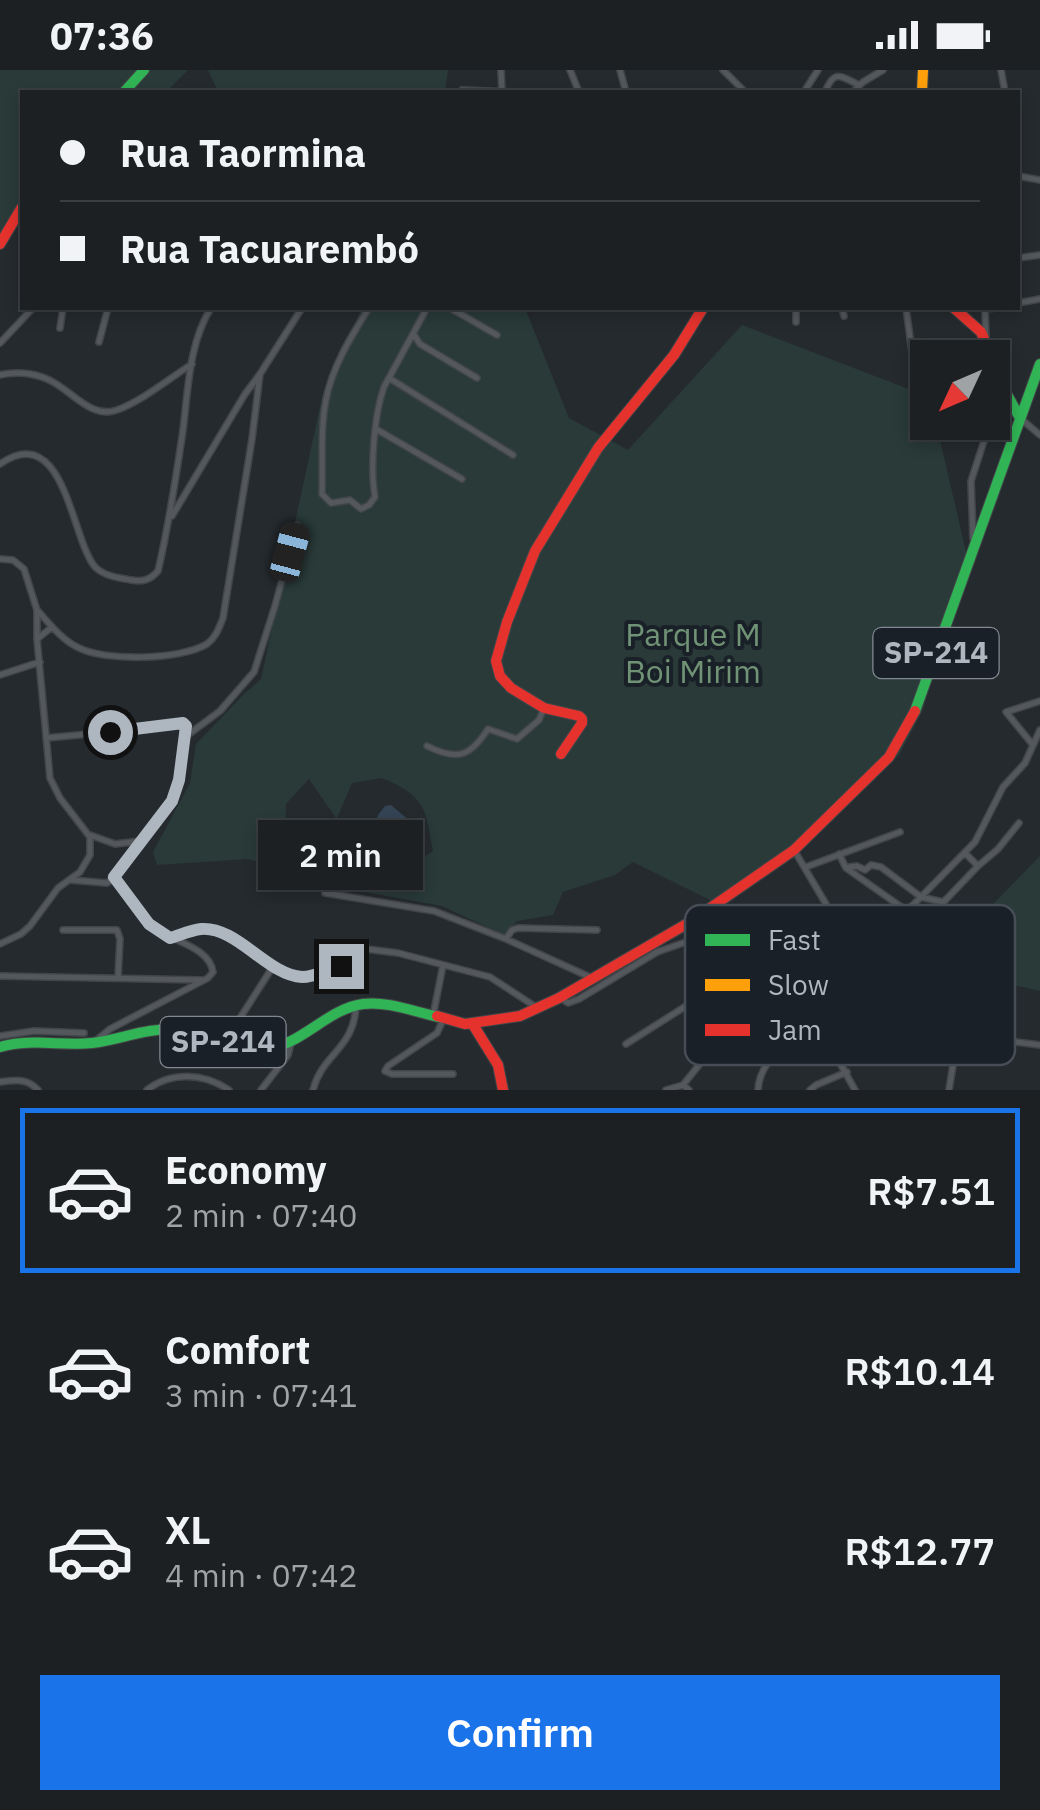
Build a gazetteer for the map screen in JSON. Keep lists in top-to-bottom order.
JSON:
{
  "streets": {
    "main road": ["SP-214"]
  },
  "parks": ["Parque M Boi Mirim"],
  "legend": ["Fast", "Slow", "Jam"],
  "north": "bottom left",
  "page": {
    "status": "07:36",
    "banner": ["Rua Taormina", "Rua Tacuarembó"],
    "bubble": "2 min",
    "list": [
      {
        "name": "Economy",
        "note": "2 min · 07:40",
        "value": "R$7.51"
      },
      {
        "name": "Comfort",
        "note": "3 min · 07:41",
        "value": "R$10.14"
      },
      {
        "name": "XL",
        "note": "4 min · 07:42",
        "value": "R$12.77"
      }
    ],
    "buttons": "Confirm"
  }
}
